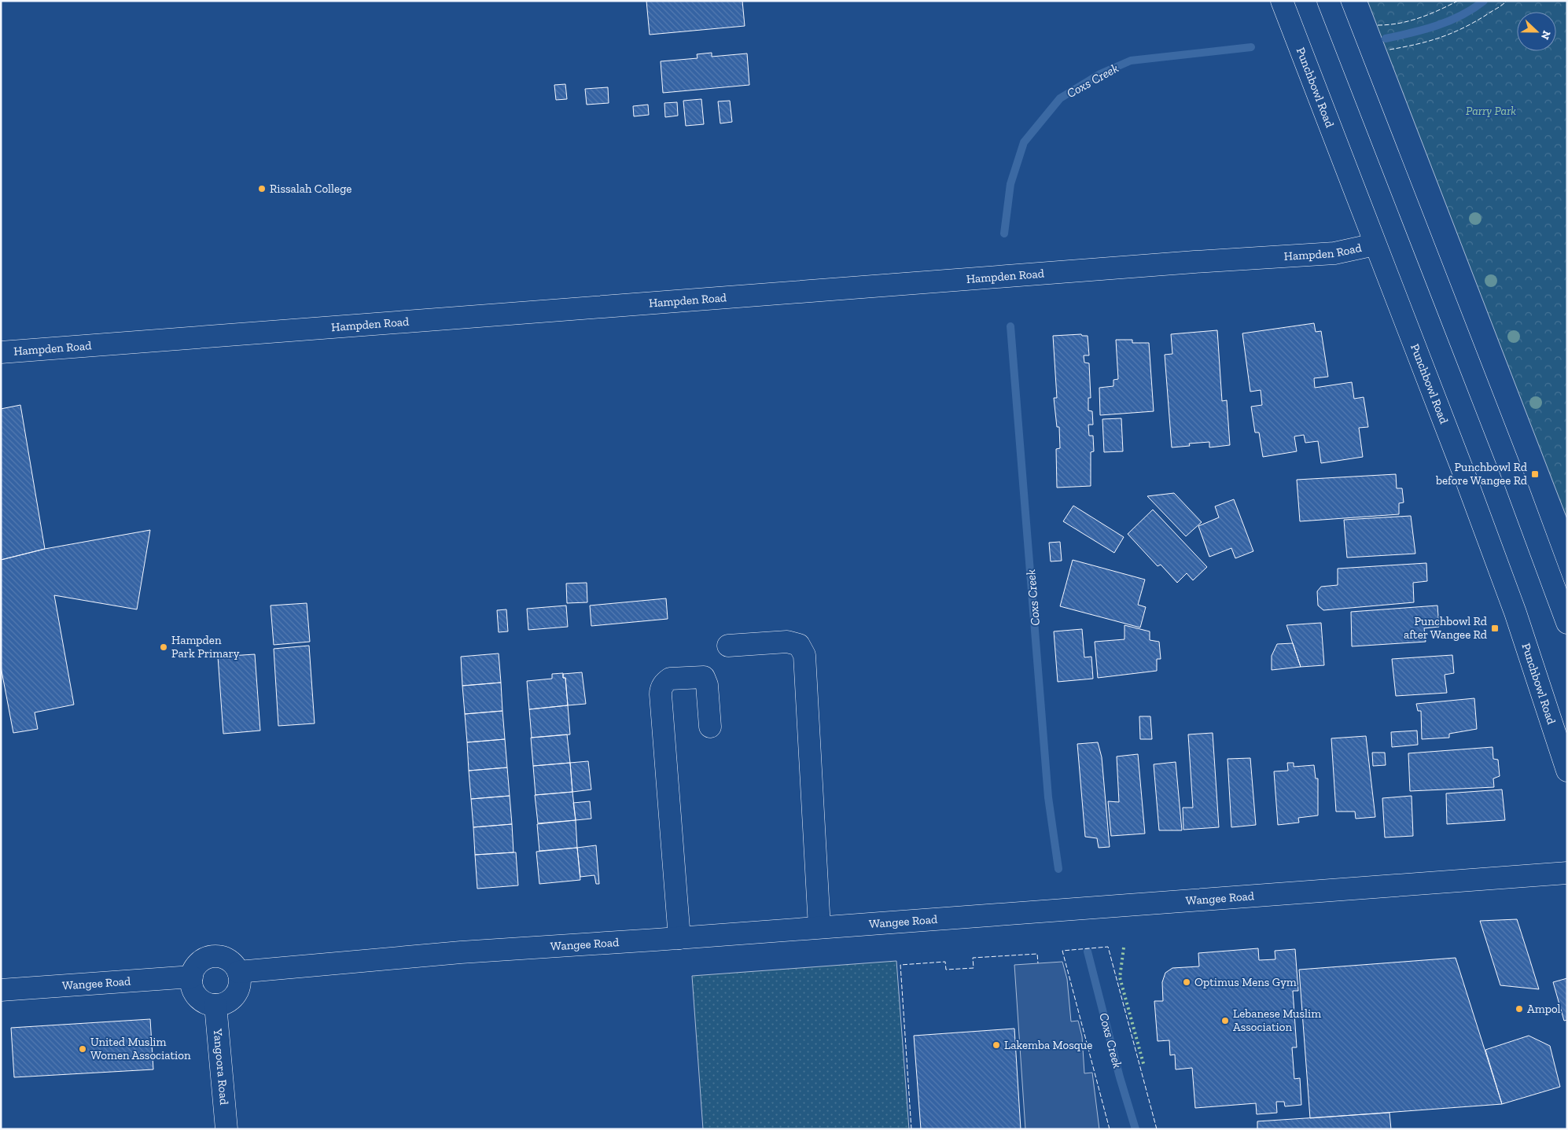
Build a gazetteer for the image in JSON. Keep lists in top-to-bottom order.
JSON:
{
  "streets": {
    "street": [
      "Punchbowl Road",
      "Hampden Road",
      "Wangee Road",
      "Yangoora Road"
    ]
  },
  "crossings": [
    ["Punchbowl Road", "Hampden Road"],
    ["Wangee Road", "Yangoora Road"]
  ],
  "water": ["Coxs Creek"],
  "parks": ["Parry Park"],
  "places": {
    "other": [
      "Rissalah College",
      "Hampden Park Primary",
      "Optimus Mens Gym",
      "Ampol",
      "Lebanese Muslim Association",
      "Lakemba Mosque",
      "United Muslim Women Association"
    ],
    "transit": ["Punchbowl Rd before Wangee Rd", "Punchbowl Rd after Wangee Rd"]
  },
  "north": "right"
}
